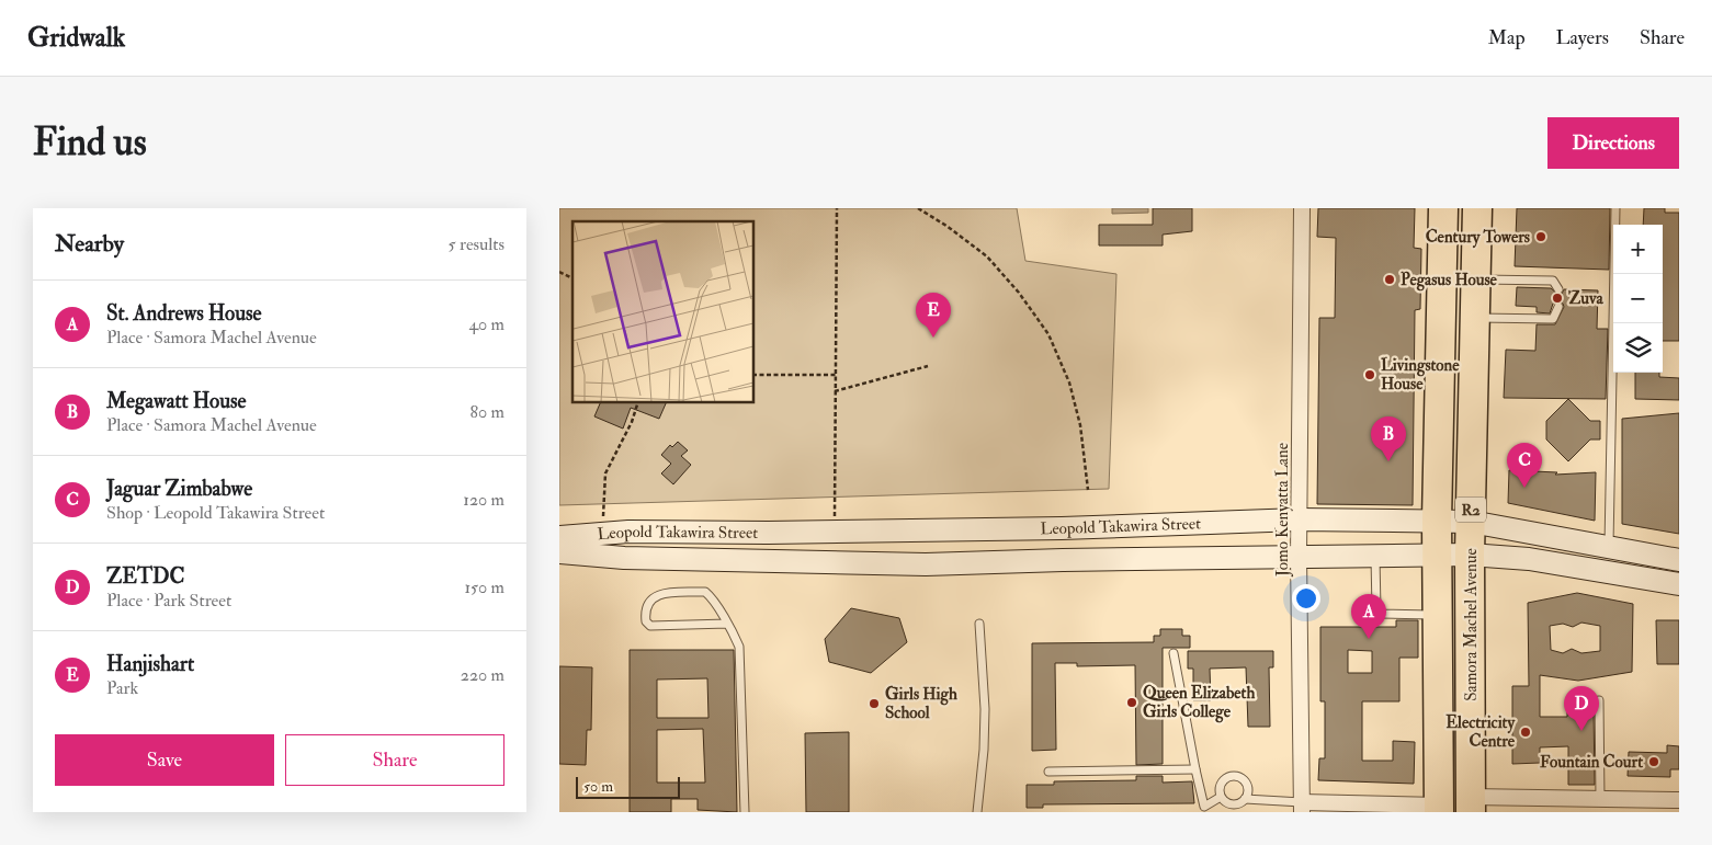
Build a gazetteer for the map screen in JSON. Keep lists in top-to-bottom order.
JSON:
{
  "streets": {
    "highway": ["R2", "Samora Machel Avenue"],
    "main road": ["Leopold Takawira Street"],
    "street": ["Jomo Kenyatta Lane"]
  },
  "crossings": [
    ["Jomo Kenyatta Lane", "Leopold Takawira Street"],
    ["Leopold Takawira Street", "Samora Machel Avenue"]
  ],
  "places": [
    "Century Towers",
    "Pegasus House",
    "Zuva",
    "Livingstone House",
    "Queen Elizabeth Girls College",
    "Girls High School",
    "Electricity Centre",
    "Fountain Court"
  ],
  "scale_bar": "50 m",
  "page": {
    "header": "Gridwalk",
    "nav": ["Map", "Layers", "Share"],
    "buttons": [
      "Directions",
      ["Save", "Share"]
    ],
    "title": "Find us",
    "heading": ["Nearby", "5 results"],
    "map_buttons": ["+", "−"],
    "list": [
      {
        "mark": "A",
        "name": "St. Andrews House",
        "note": "Place · Samora Machel Avenue",
        "value": "40 m"
      },
      {
        "mark": "B",
        "name": "Megawatt House",
        "note": "Place · Samora Machel Avenue",
        "value": "80 m"
      },
      {
        "mark": "C",
        "name": "Jaguar Zimbabwe",
        "note": "Shop · Leopold Takawira Street",
        "value": "120 m"
      },
      {
        "mark": "D",
        "name": "ZETDC",
        "note": "Place · Park Street",
        "value": "150 m"
      },
      {
        "mark": "E",
        "name": "Hanjishart",
        "note": "Park",
        "value": "220 m"
      }
    ],
    "pins": [
      "E",
      "B",
      "C",
      "A",
      "D"
    ],
    "scale": "50 m"
  }
}
